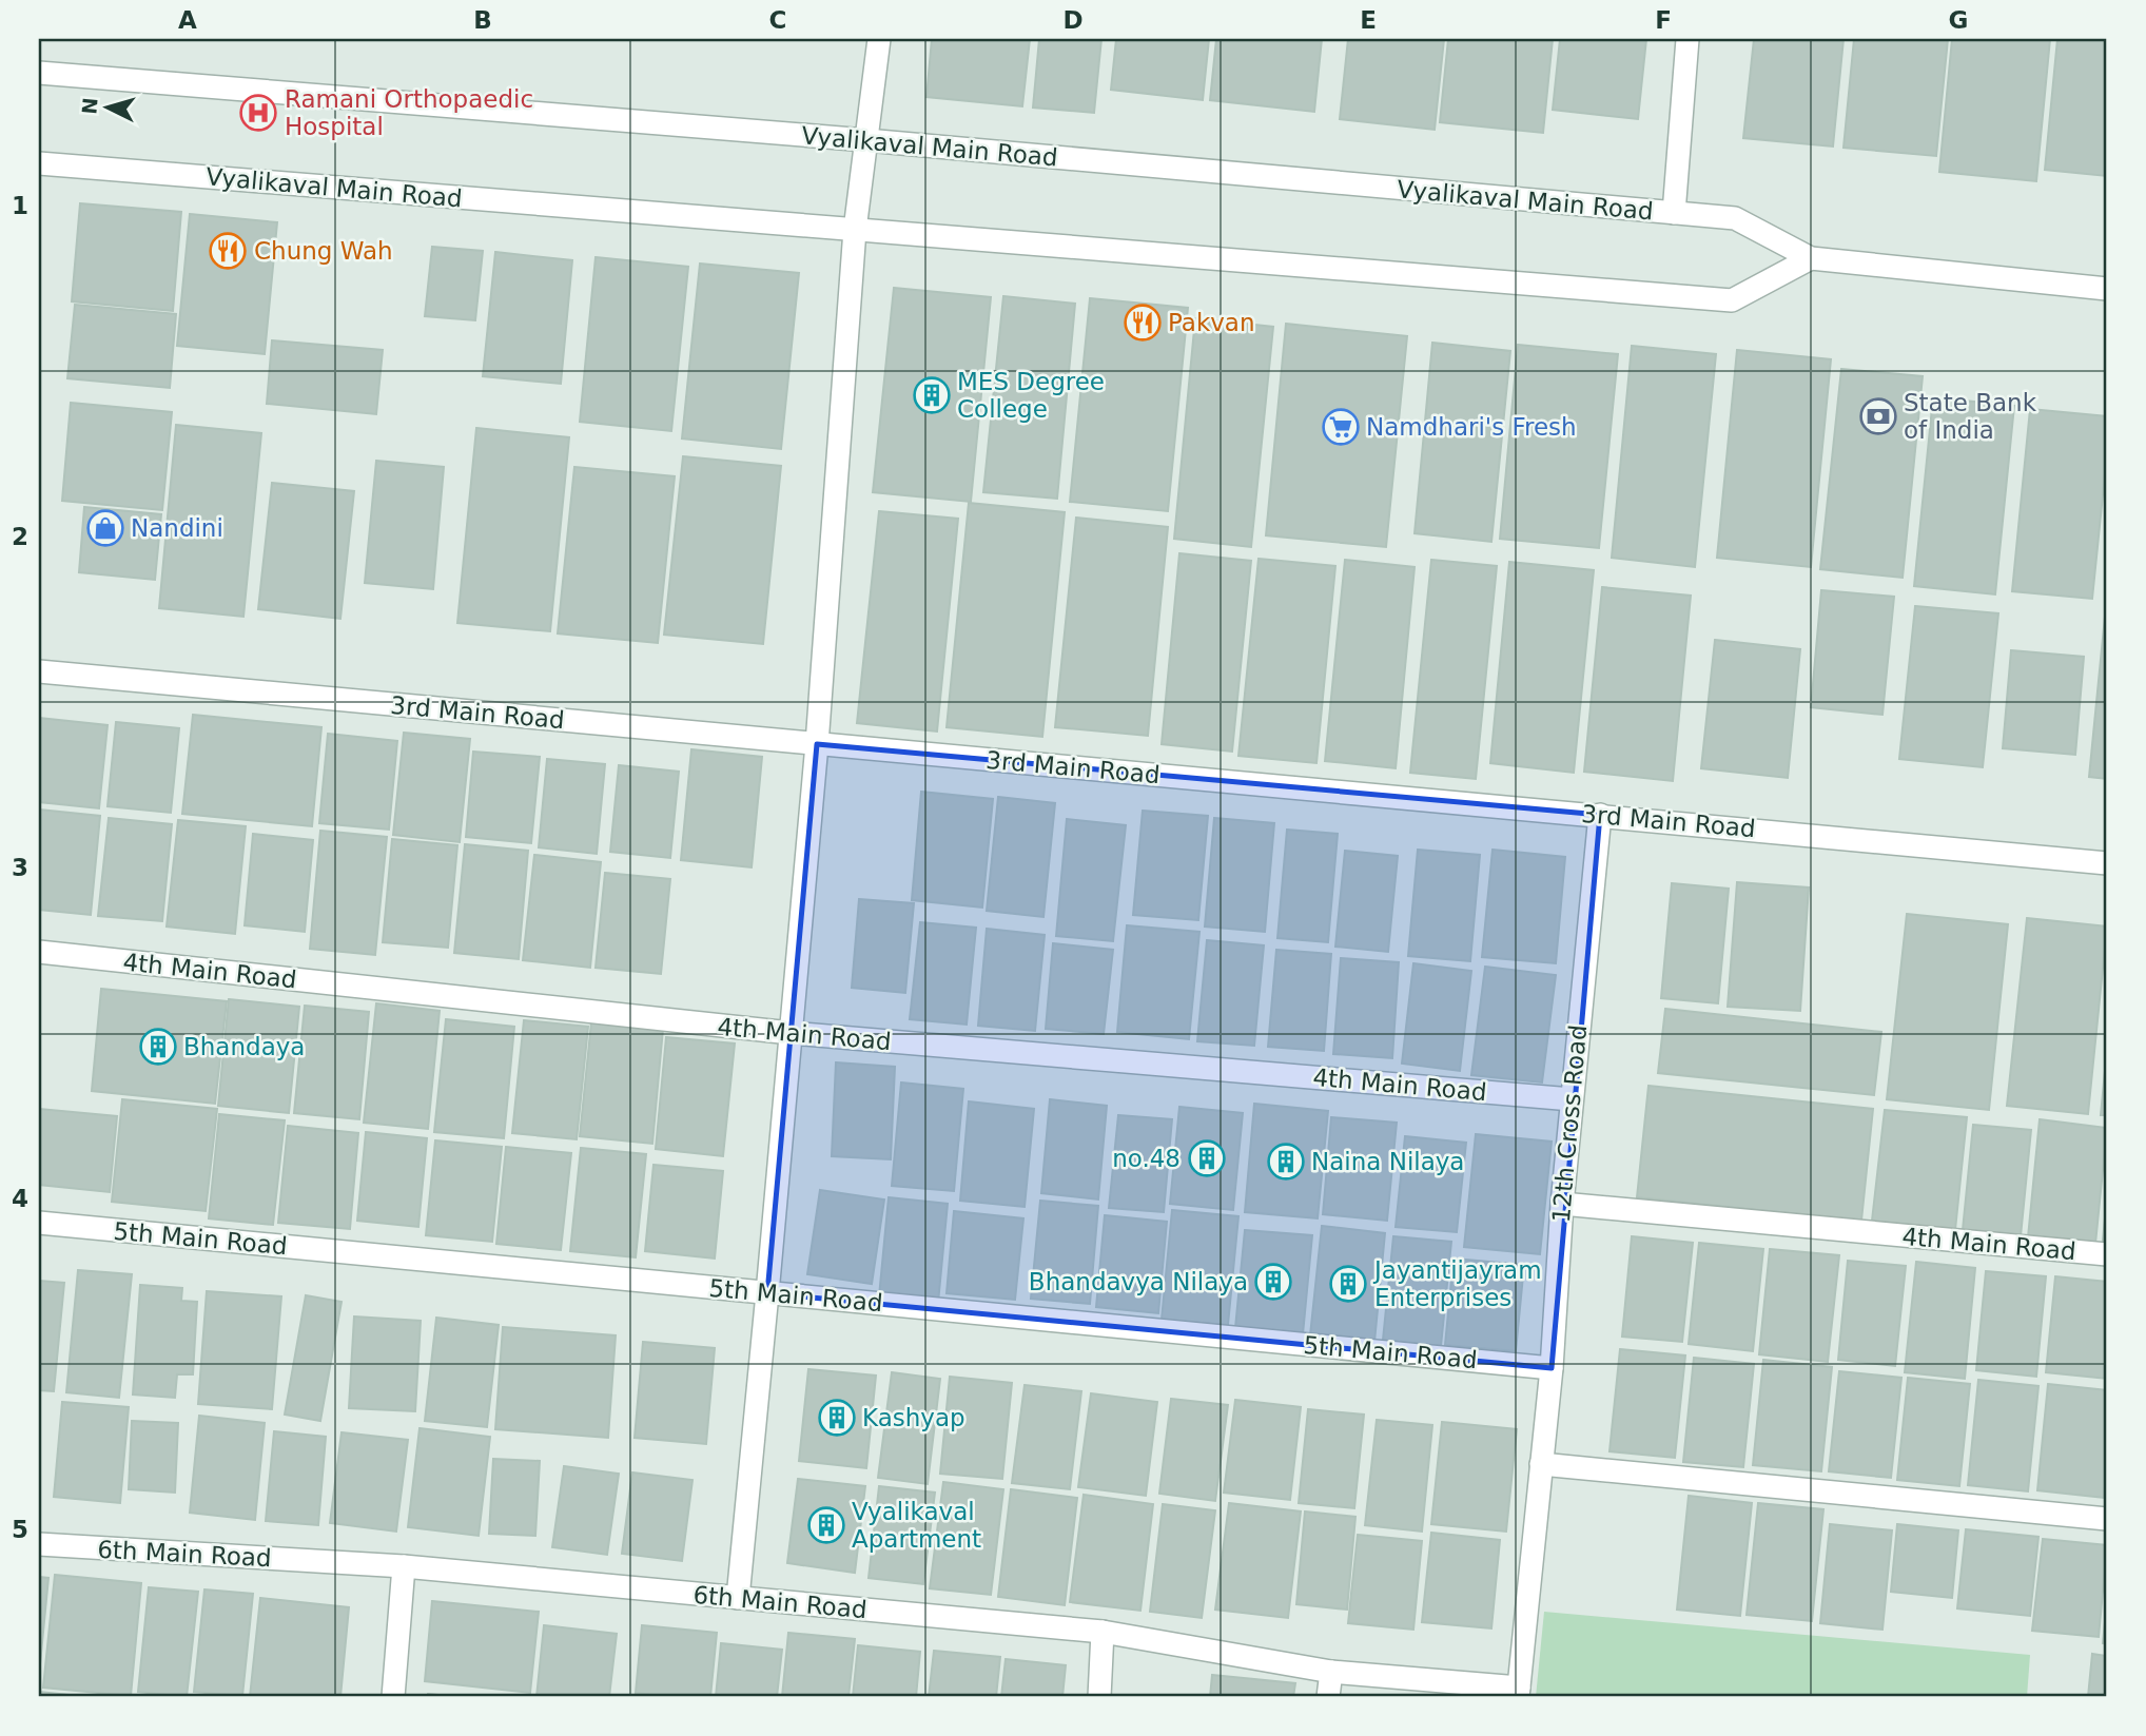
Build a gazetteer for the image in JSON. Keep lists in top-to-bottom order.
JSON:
{
  "streets": {
    "street": [
      "Vyalikaval Main Road",
      "3rd Main Road",
      "4th Main Road",
      "12th Cross Road",
      "5th Main Road",
      "6th Main Road"
    ]
  },
  "crossings": [
    ["3rd Main Road", "12th Cross Road"],
    ["4th Main Road", "12th Cross Road"],
    ["12th Cross Road", "5th Main Road"],
    ["12th Cross Road", "6th Main Road"]
  ],
  "places": {
    "hospital": ["Ramani Orthopaedic Hospital"],
    "restaurant": ["Chung Wah", "Pakvan"],
    "building": [
      "MES Degree College",
      "Bhandaya",
      "no.48",
      "Naina Nilaya",
      "Bhandavya Nilaya",
      "Jayantijayram Enterprises",
      "Kashyap",
      "Vyalikaval Apartment"
    ],
    "bank": ["State Bank of India"],
    "supermarket": ["Namdhari's Fresh"],
    "shop": ["Nandini"]
  },
  "north": "left",
  "grid": {
    "columns": [
      "A",
      "B",
      "C",
      "D",
      "E",
      "F",
      "G"
    ],
    "rows": [
      "1",
      "2",
      "3",
      "4",
      "5"
    ]
  }
}
